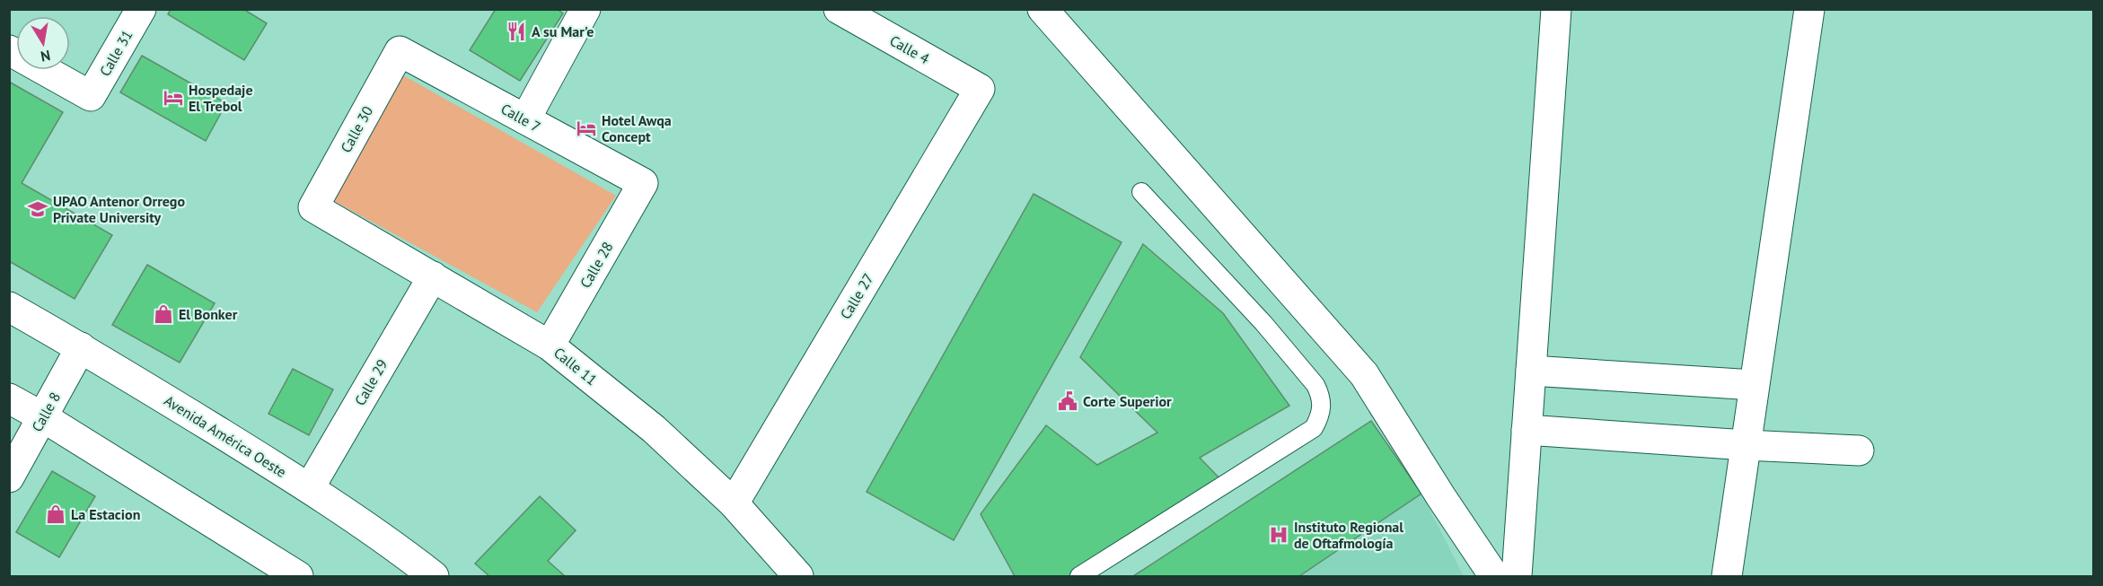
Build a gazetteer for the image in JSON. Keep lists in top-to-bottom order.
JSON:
{
  "streets": {
    "street": [
      "Calle 4",
      "Calle 31",
      "Calle 7",
      "Calle 30",
      "Calle 28",
      "Calle 27",
      "Calle 11",
      "Calle 29",
      "Calle 8",
      "Avenida América Oeste"
    ]
  },
  "crossings": [
    ["Calle 4", "Calle 27"],
    ["Calle 7", "Calle 30"],
    ["Calle 7", "Calle 28"],
    ["Calle 30", "Calle 11"],
    ["Calle 28", "Calle 11"],
    ["Calle 27", "Calle 11"],
    ["Calle 11", "Calle 29"],
    ["Calle 29", "Avenida América Oeste"],
    ["Calle 8", "Avenida América Oeste"]
  ],
  "places": {
    "restaurant": ["A su Mar'e"],
    "hotel": ["Hospedaje El Trebol", "Hotel Awqa Concept"],
    "school or university": ["UPAO Antenor Orrego Private University"],
    "shop": ["El Bonker", "La Estacion"],
    "public building": ["Corte Superior"],
    "hospital": ["Instituto Regional de Oftafmología"]
  },
  "north": "bottom"
}
